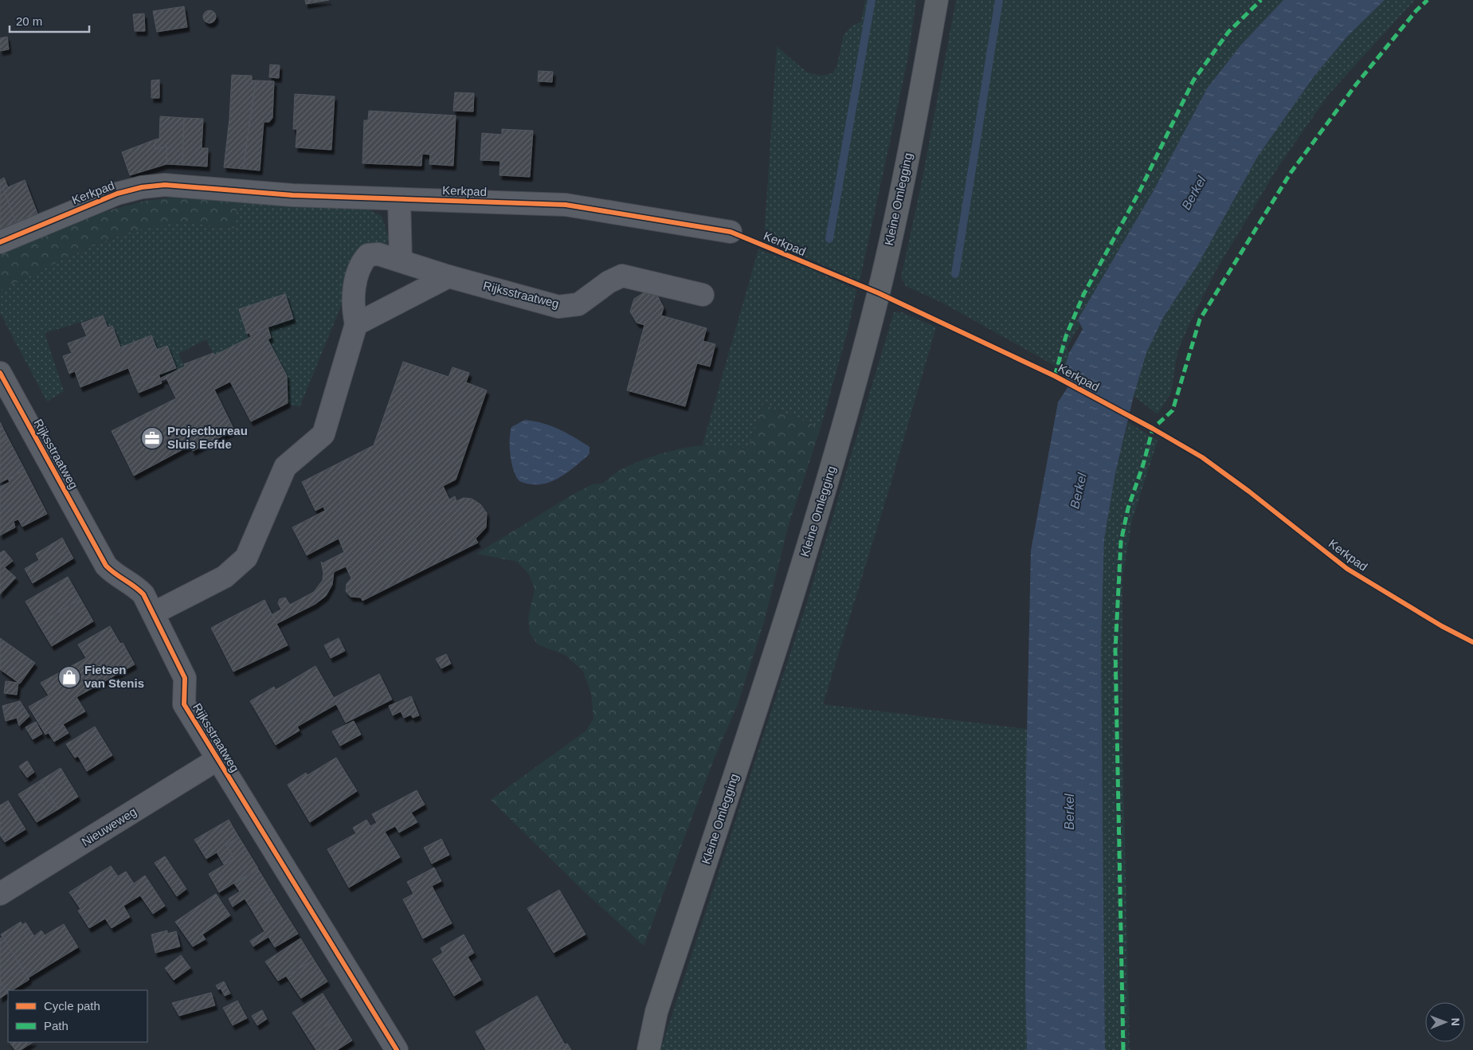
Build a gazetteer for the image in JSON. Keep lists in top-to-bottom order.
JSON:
{
  "streets": {
    "main road": ["Kleine Omlegging"],
    "street": ["Kerkpad", "Rijksstraatweg", "Nieuweweg"]
  },
  "crossings": [
    ["Rijksstraatweg", "Nieuweweg"]
  ],
  "water": ["Berkel"],
  "places": {
    "office": ["Projectbureau Sluis Eefde"],
    "shop": ["Fietsen van Stenis"]
  },
  "legend": ["Cycle path", "Path"],
  "scale_bar": "20 m",
  "north": "right"
}
